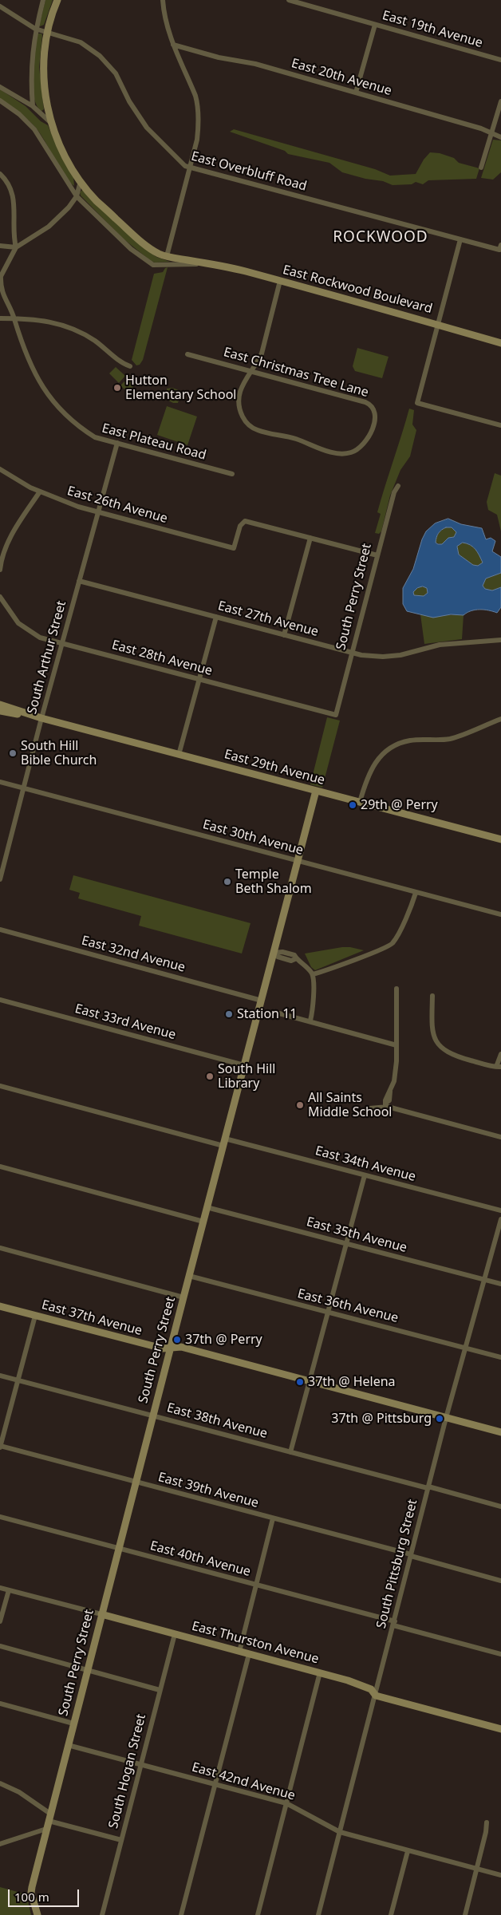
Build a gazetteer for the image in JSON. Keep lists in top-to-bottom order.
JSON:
{
  "streets": {
    "street": [
      "East 19th Avenue",
      "East 20th Avenue",
      "East Overbluff Road",
      "East Rockwood Boulevard",
      "East Christmas Tree Lane",
      "East Plateau Road",
      "East 26th Avenue",
      "South Perry Street",
      "East 27th Avenue",
      "South Arthur Street",
      "East 28th Avenue",
      "East 29th Avenue",
      "East 30th Avenue",
      "East 32nd Avenue",
      "East 33rd Avenue",
      "East 34th Avenue",
      "East 35th Avenue",
      "East 36th Avenue",
      "East 37th Avenue",
      "East 38th Avenue",
      "East 39th Avenue",
      "East 40th Avenue",
      "South Pittsburg Street",
      "East Thurston Avenue",
      "South Hogan Street",
      "East 42nd Avenue"
    ]
  },
  "crossings": [
    ["East Overbluff Road", "East Rockwood Boulevard"],
    ["East Plateau Road", "South Arthur Street"],
    ["East 26th Avenue", "South Arthur Street"],
    ["South Perry Street", "East 27th Avenue"],
    ["South Perry Street", "East 28th Avenue"],
    ["South Perry Street", "East 29th Avenue"],
    ["South Perry Street", "East 30th Avenue"],
    ["South Perry Street", "East 32nd Avenue"],
    ["South Perry Street", "East 33rd Avenue"],
    ["South Perry Street", "East 34th Avenue"],
    ["South Perry Street", "East 35th Avenue"],
    ["South Perry Street", "East 36th Avenue"],
    ["South Perry Street", "East 37th Avenue"],
    ["South Perry Street", "East 38th Avenue"],
    ["South Perry Street", "East 39th Avenue"],
    ["South Perry Street", "East 40th Avenue"],
    ["South Perry Street", "East Thurston Avenue"],
    ["South Perry Street", "East 42nd Avenue"],
    ["East 27th Avenue", "South Arthur Street"],
    ["South Arthur Street", "East 28th Avenue"],
    ["South Arthur Street", "East 29th Avenue"],
    ["South Arthur Street", "East 30th Avenue"],
    ["East 35th Avenue", "South Pittsburg Street"],
    ["East 36th Avenue", "South Pittsburg Street"],
    ["East 37th Avenue", "South Pittsburg Street"],
    ["East 38th Avenue", "South Pittsburg Street"],
    ["East 39th Avenue", "South Pittsburg Street"],
    ["East 40th Avenue", "South Pittsburg Street"],
    ["South Pittsburg Street", "East Thurston Avenue"],
    ["South Pittsburg Street", "East 42nd Avenue"],
    ["East Thurston Avenue", "South Hogan Street"],
    ["South Hogan Street", "East 42nd Avenue"]
  ],
  "districts": ["ROCKWOOD"],
  "places": [
    "Hutton Elementary School",
    "South Hill Bible Church",
    "29th @ Perry",
    "Temple Beth Shalom",
    "Station 11",
    "South Hill Library",
    "All Saints Middle School",
    "37th @ Perry",
    "37th @ Helena",
    "37th @ Pittsburg"
  ],
  "scale_bar": "100 m"
}
